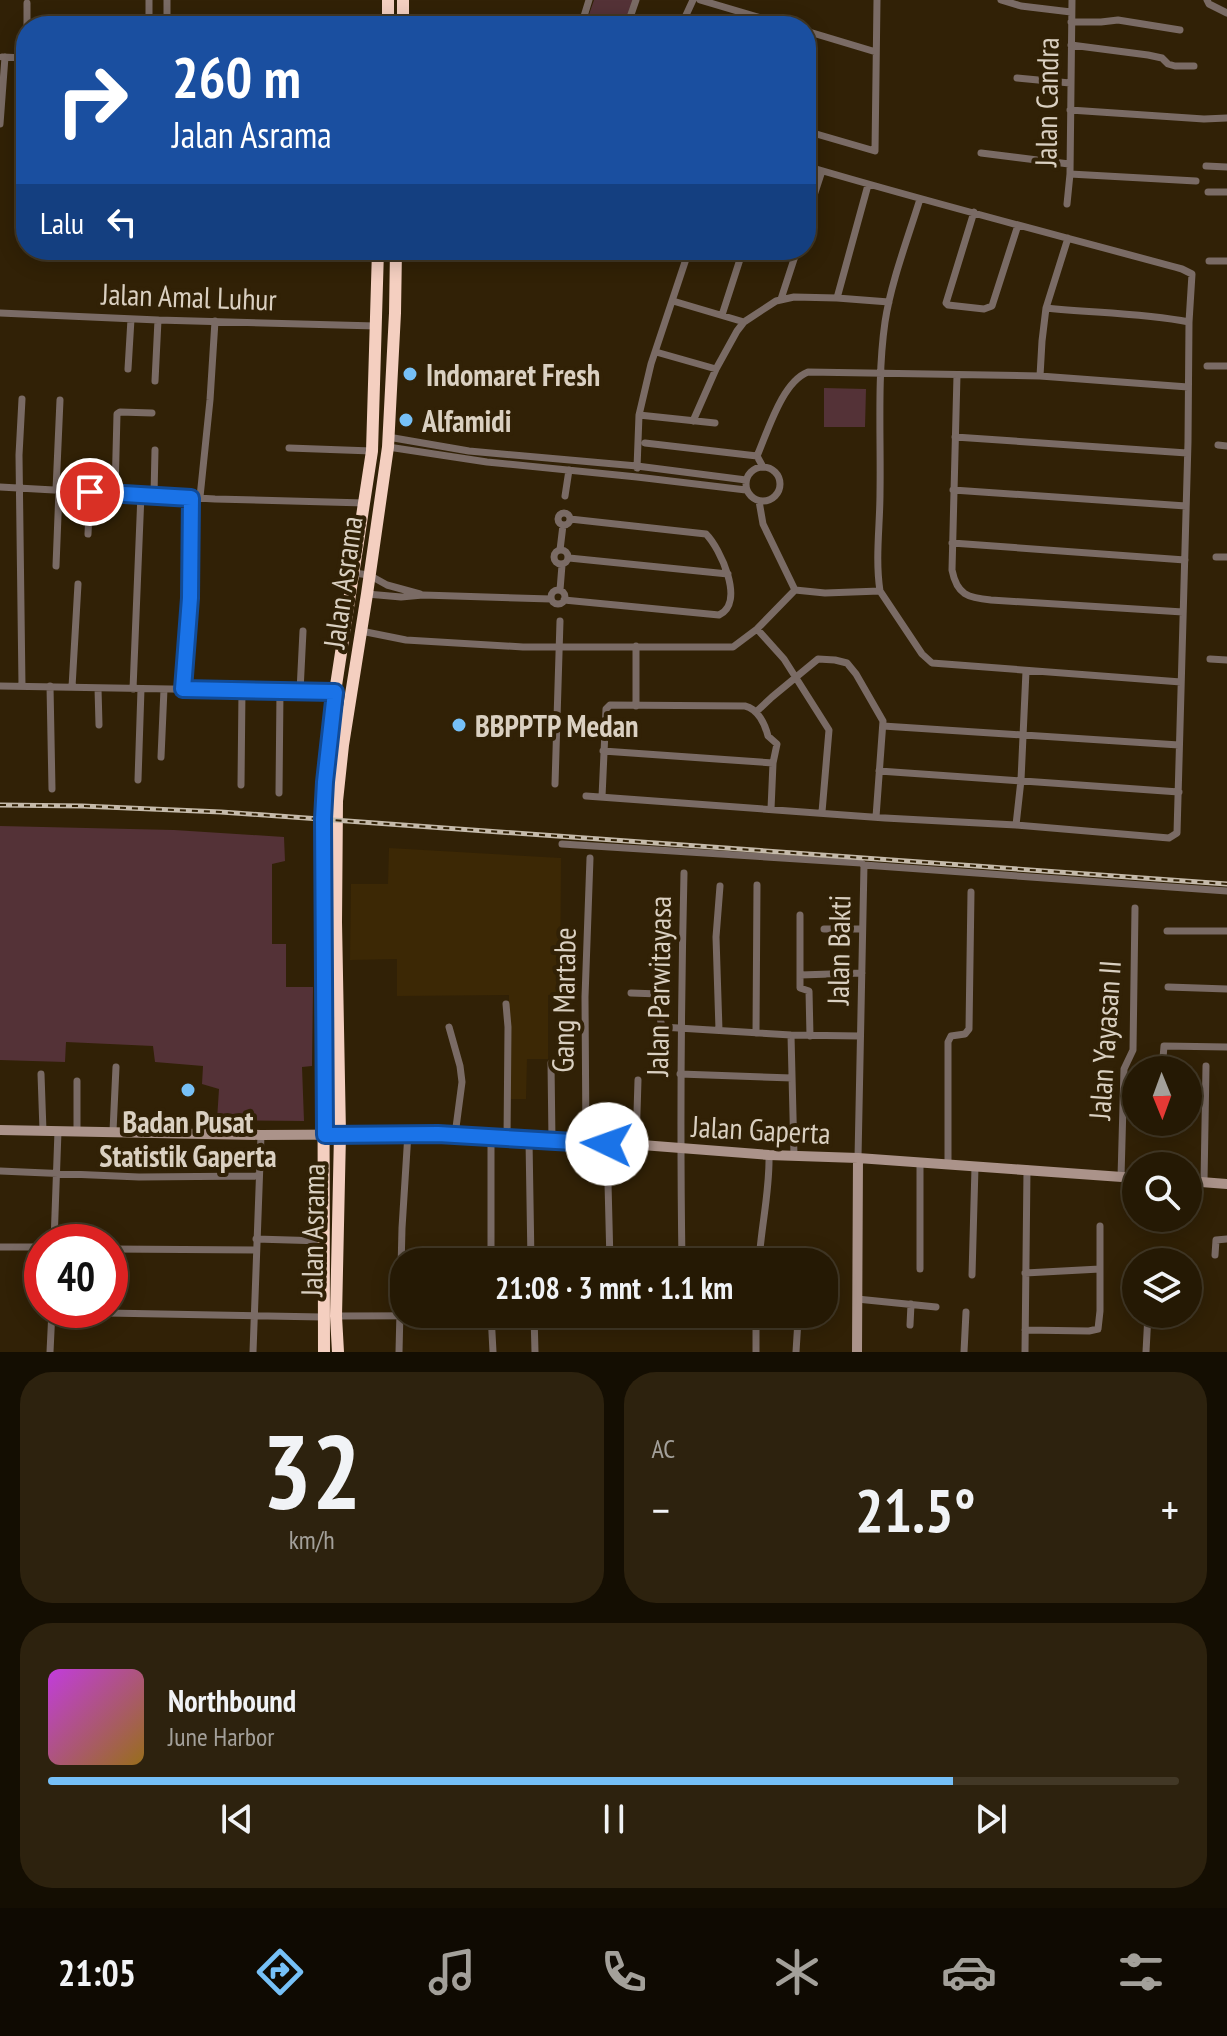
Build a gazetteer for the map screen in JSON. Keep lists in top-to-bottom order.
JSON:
{
  "streets": {
    "highway": ["Jalan Asrama"],
    "street": [
      "Jalan Candra",
      "Jalan Amal Luhur",
      "Jalan Bakti",
      "Jalan Parwitayasa",
      "Gang Martabe",
      "Jalan Yayasan II",
      "Jalan Gaperta"
    ]
  },
  "crossings": [
    ["Jalan Amal Luhur", "Jalan Asrama"],
    ["Jalan Asrama", "Jalan Gaperta"],
    ["Jalan Bakti", "Jalan Gaperta"],
    ["Jalan Parwitayasa", "Jalan Gaperta"],
    ["Gang Martabe", "Jalan Gaperta"],
    ["Jalan Yayasan II", "Jalan Gaperta"]
  ],
  "places": [
    "Indomaret Fresh",
    "Alfamidi",
    "BBPPTP Medan",
    "Badan Pusat Statistik Gaperta"
  ],
  "north": "bottom",
  "page": {
    "turn": ["260 m", "Jalan Asrama"],
    "then": "Lalu",
    "limit": "40",
    "trip": "21:08 · 3 mnt · 1.1 km",
    "tile": [
      ["32", "km/h"],
      "AC"
    ],
    "heat": ["−", "21.5°", "+"],
    "song": ["Northbound", "June Harbor"],
    "tabs": "21:05"
  }
}
